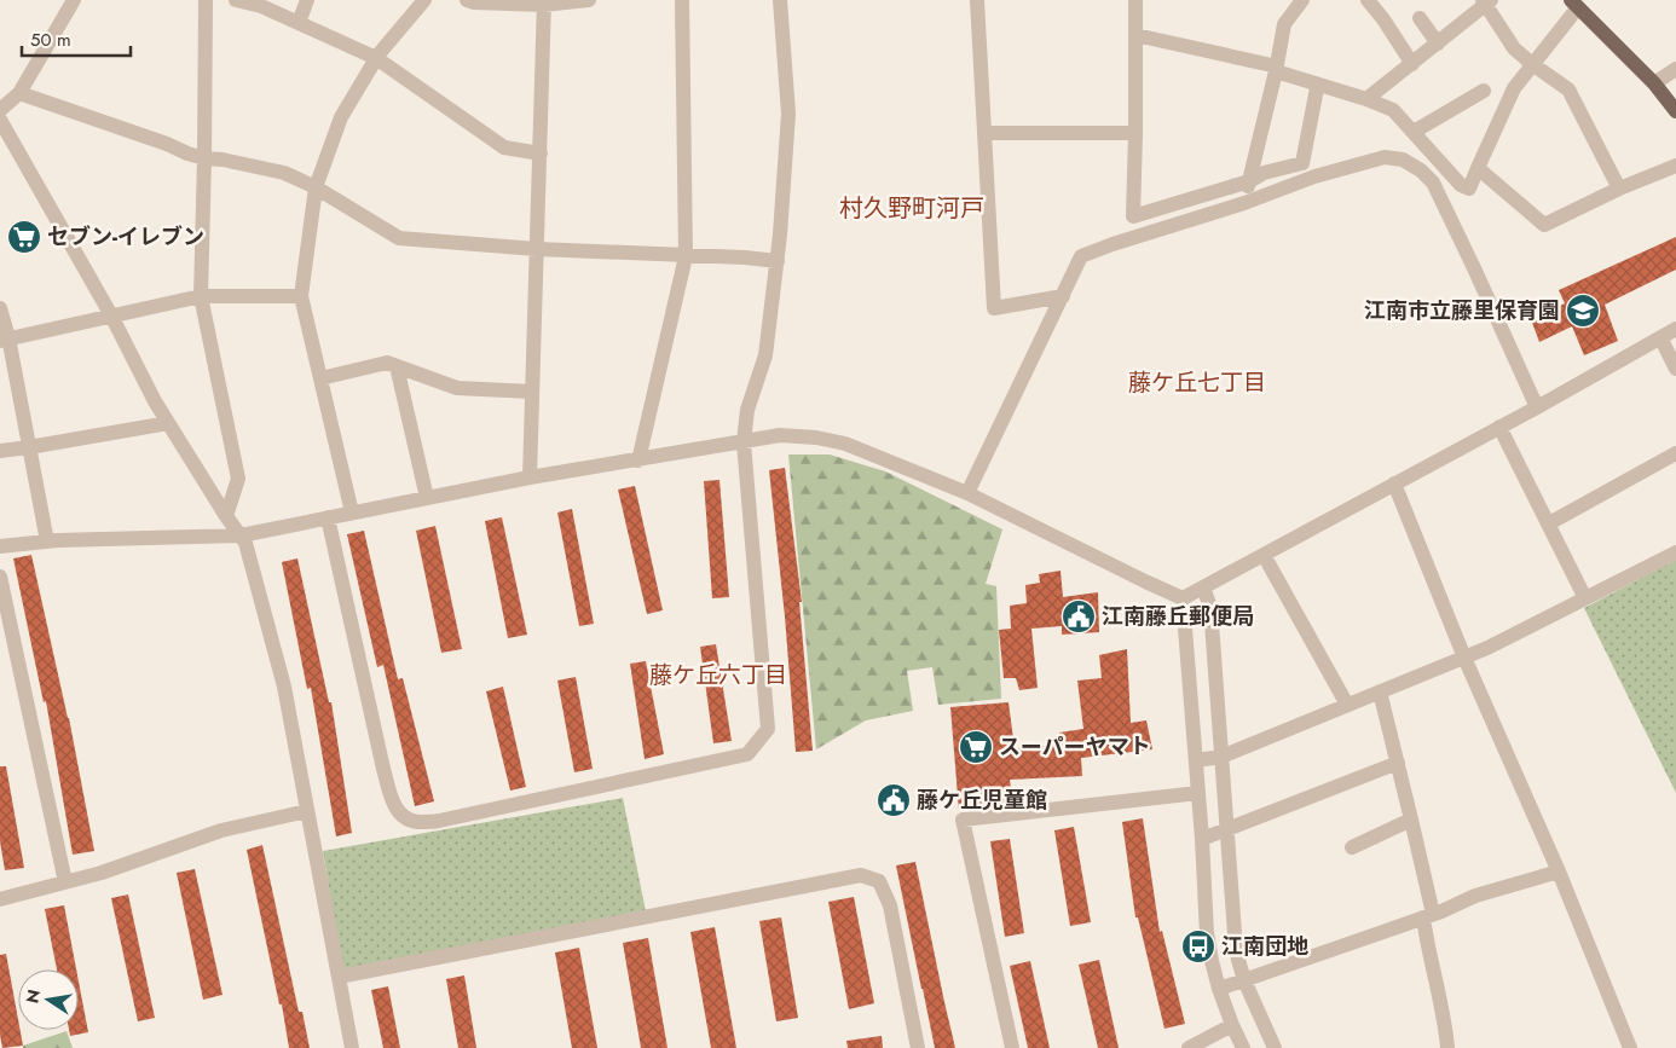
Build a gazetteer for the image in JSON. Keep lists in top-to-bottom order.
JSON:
{
  "districts": ["村久野町河戸", "藤ケ丘七丁目", "藤ケ丘六丁目"],
  "places": {
    "supermarket": ["セブン-イレブン", "スーパーヤマト"],
    "school or university": ["江南市立藤里保育園"],
    "public building": ["江南藤丘郵便局", "藤ケ丘児童館"],
    "bus stop": ["江南団地"]
  },
  "scale_bar": "50 m",
  "north": "left"
}
